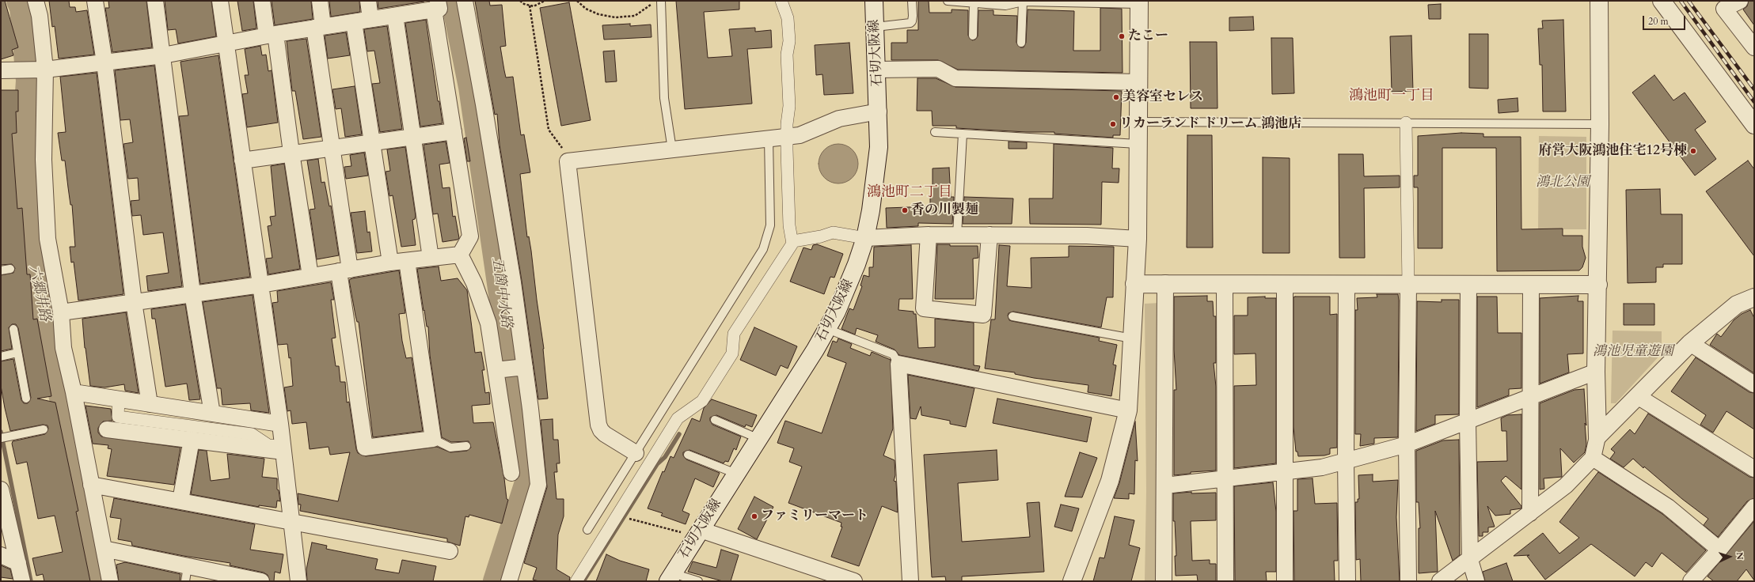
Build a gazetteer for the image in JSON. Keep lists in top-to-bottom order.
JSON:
{
  "streets": {
    "street": ["石切大阪線"]
  },
  "districts": ["鴻池町一丁目", "鴻池町二丁目"],
  "water": ["五箇中水路", "六郷井路"],
  "parks": ["鴻北公園", "鴻池児童遊園"],
  "places": [
    "たこー",
    "美容室セレス",
    "リカーランド ドリーム 鴻池店",
    "府営大阪鴻池住宅12号棟",
    "香の川製麺",
    "ファミリーマート"
  ],
  "scale_bar": "20 m",
  "north": "right"
}
